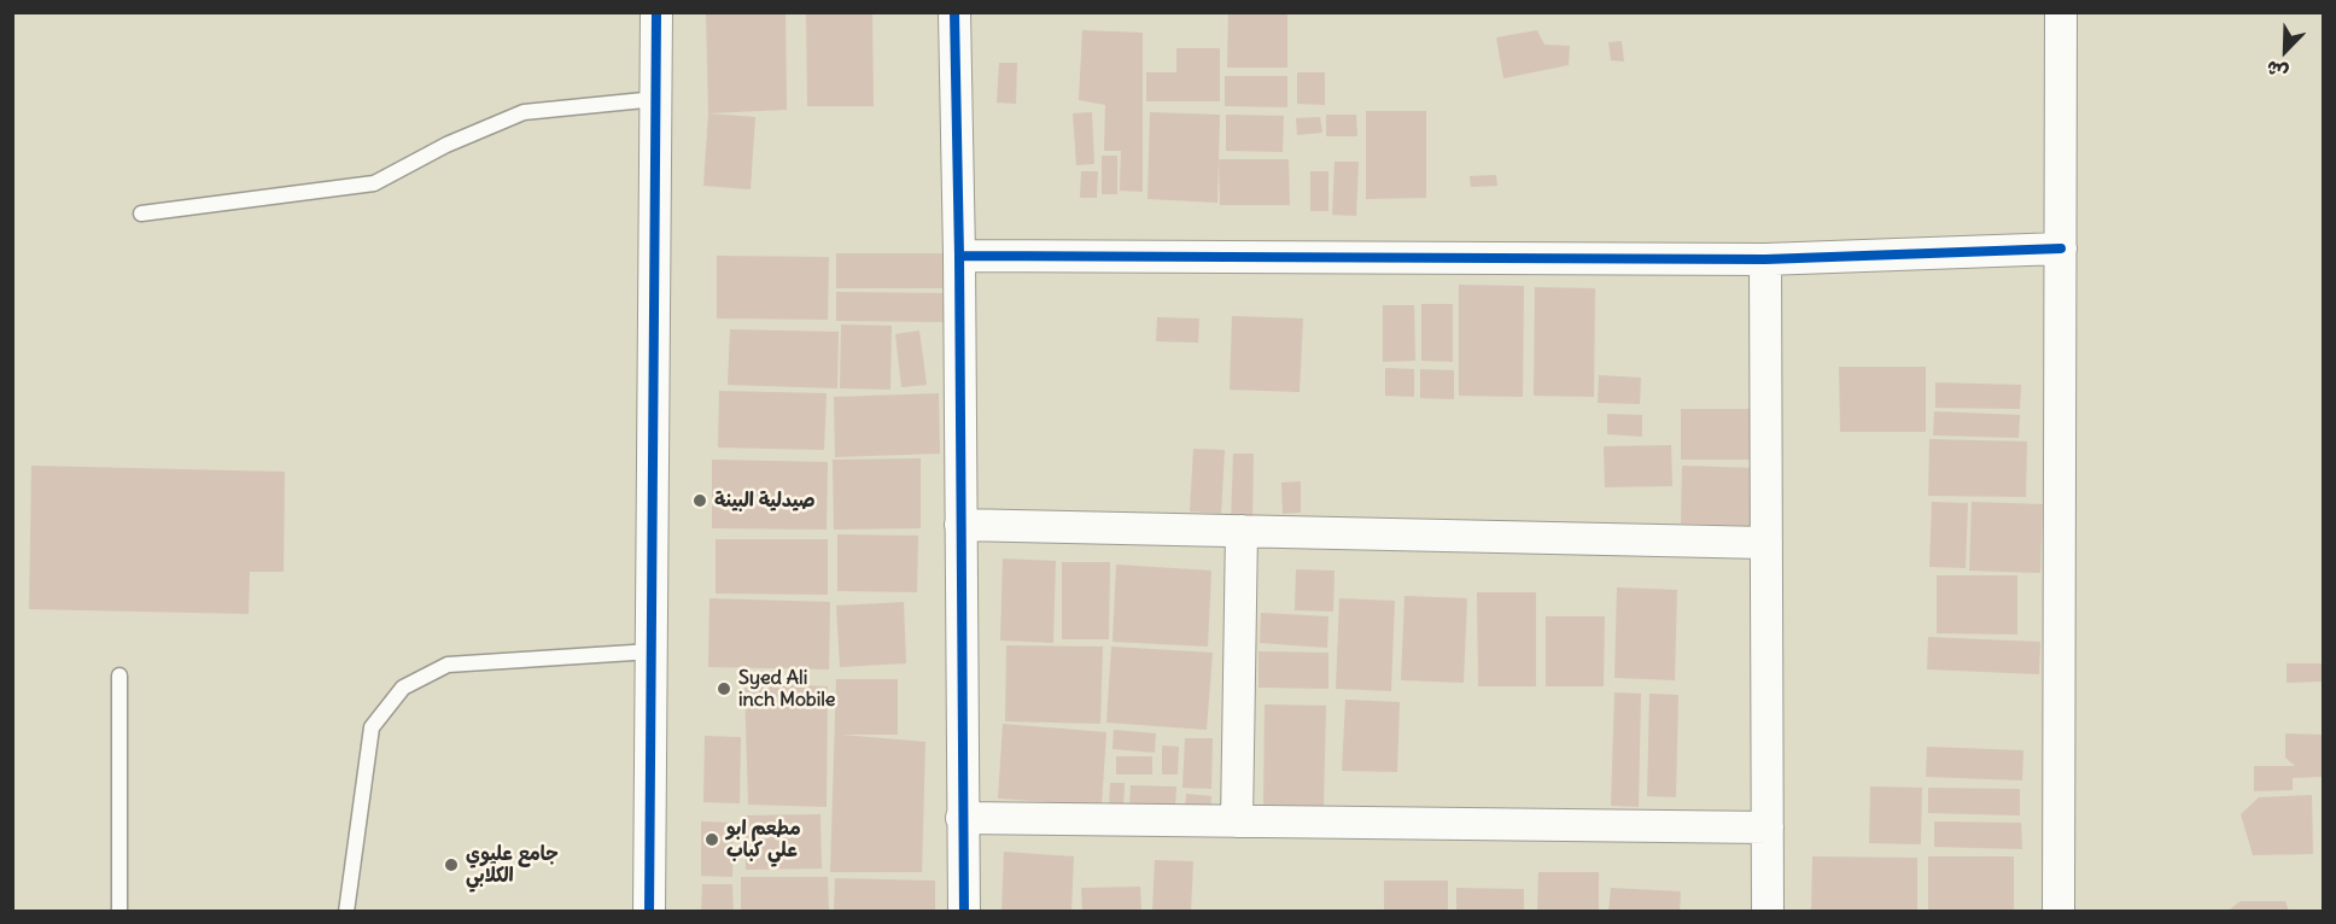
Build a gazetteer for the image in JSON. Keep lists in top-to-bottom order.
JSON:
{
  "places": [
    "صيدلية البينة",
    "Syed Ali inch Mobile",
    "مطعم ابو علي كباب",
    "جامع عليوي الكلابي"
  ],
  "north": "bottom left"
}
